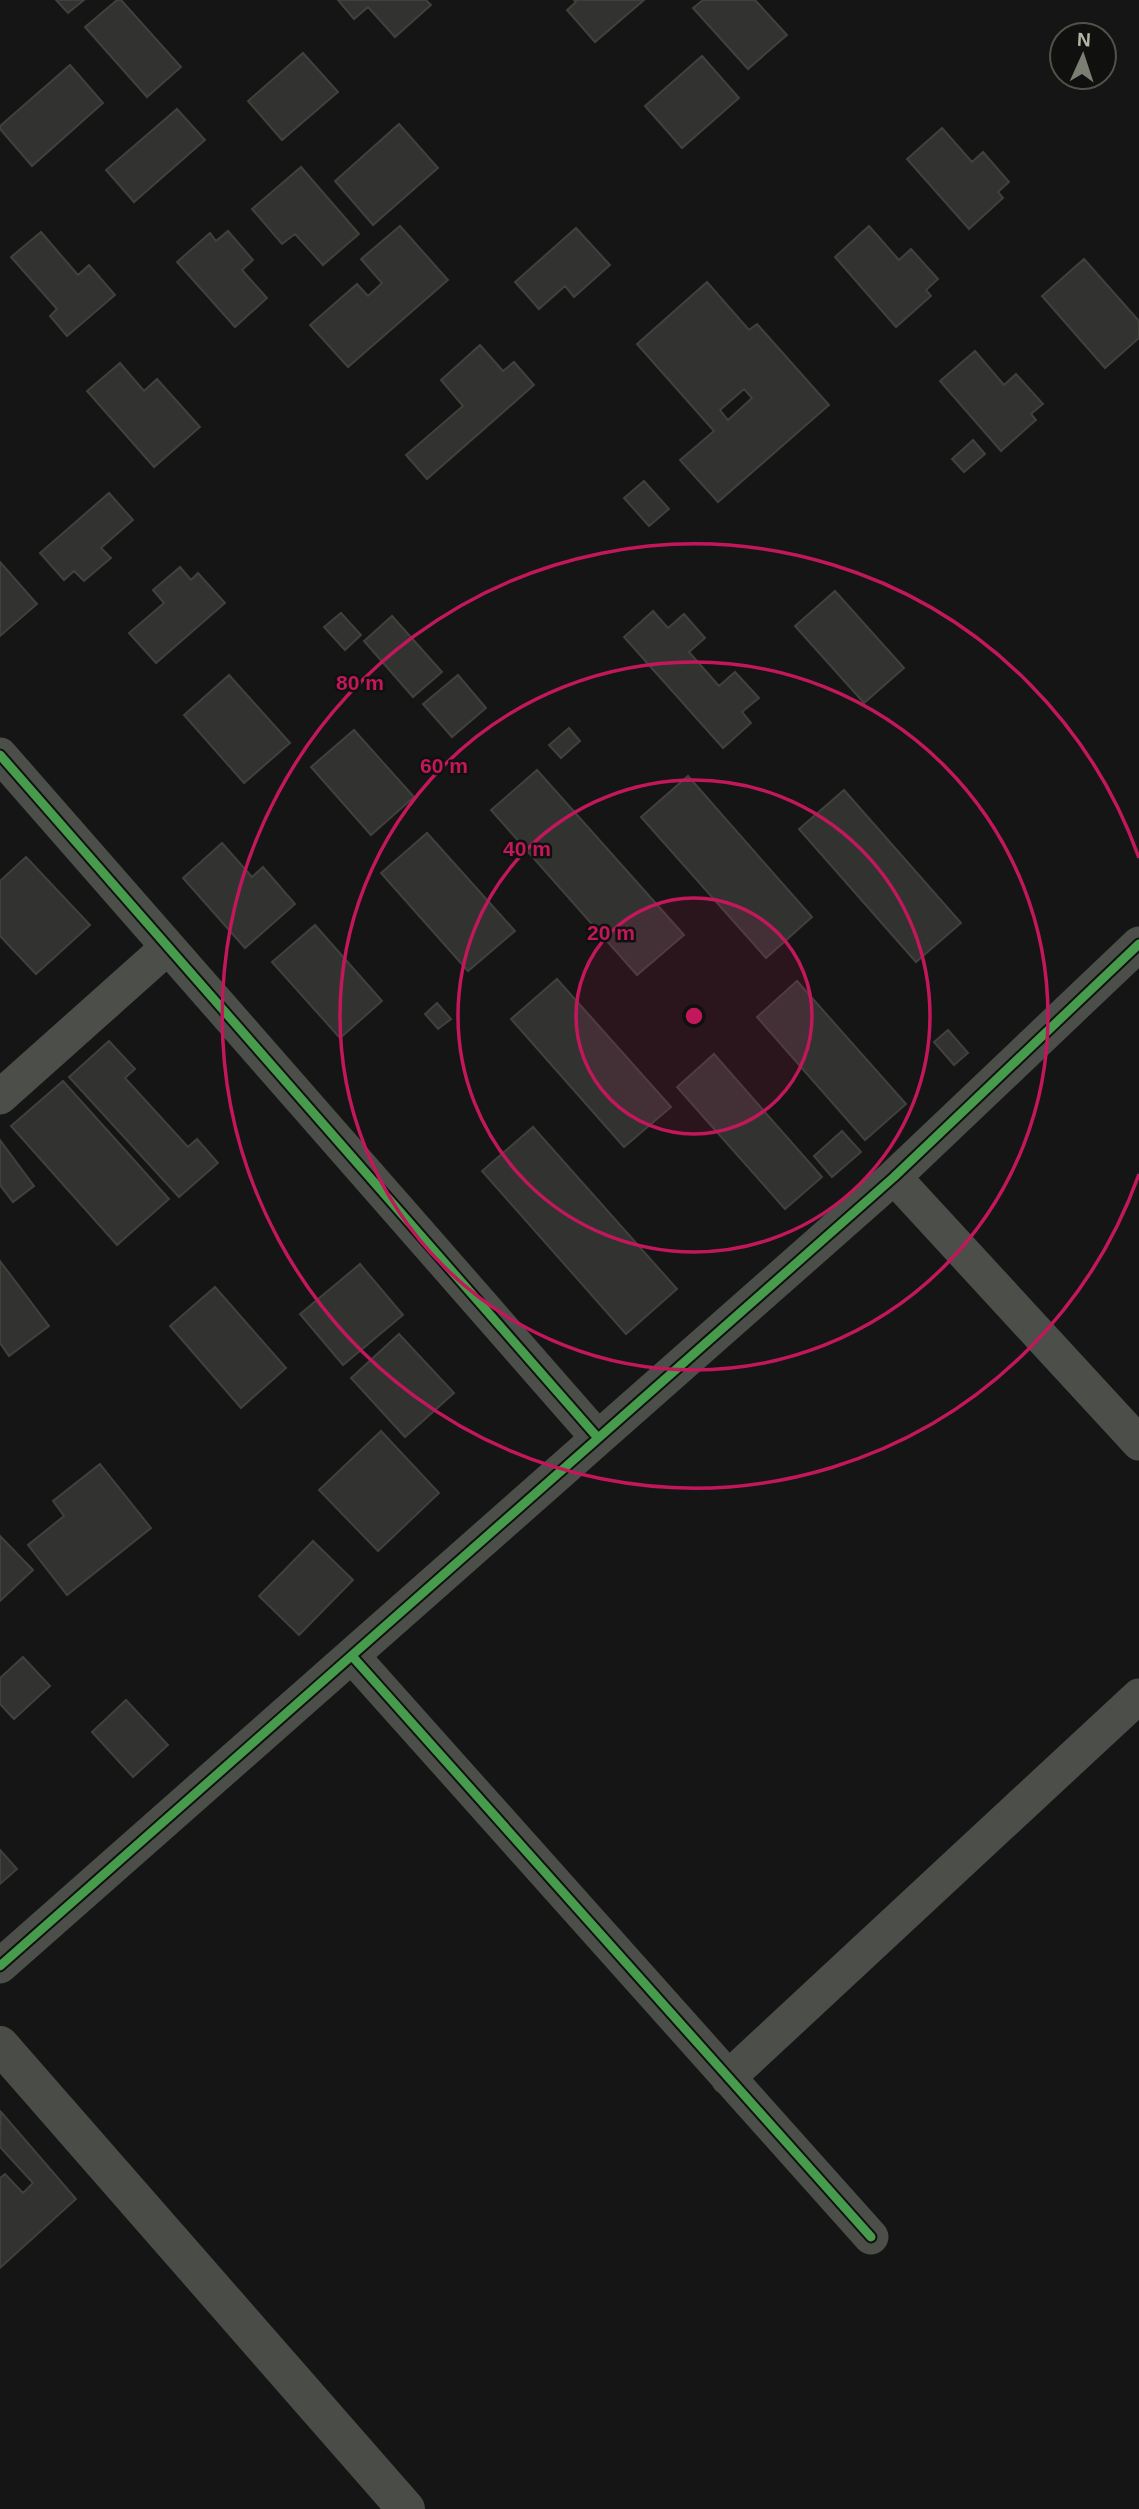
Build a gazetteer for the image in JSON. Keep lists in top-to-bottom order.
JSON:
{
  "north": "top",
  "rings": [
    "80 m",
    "60 m",
    "40 m",
    "20 m"
  ]
}
